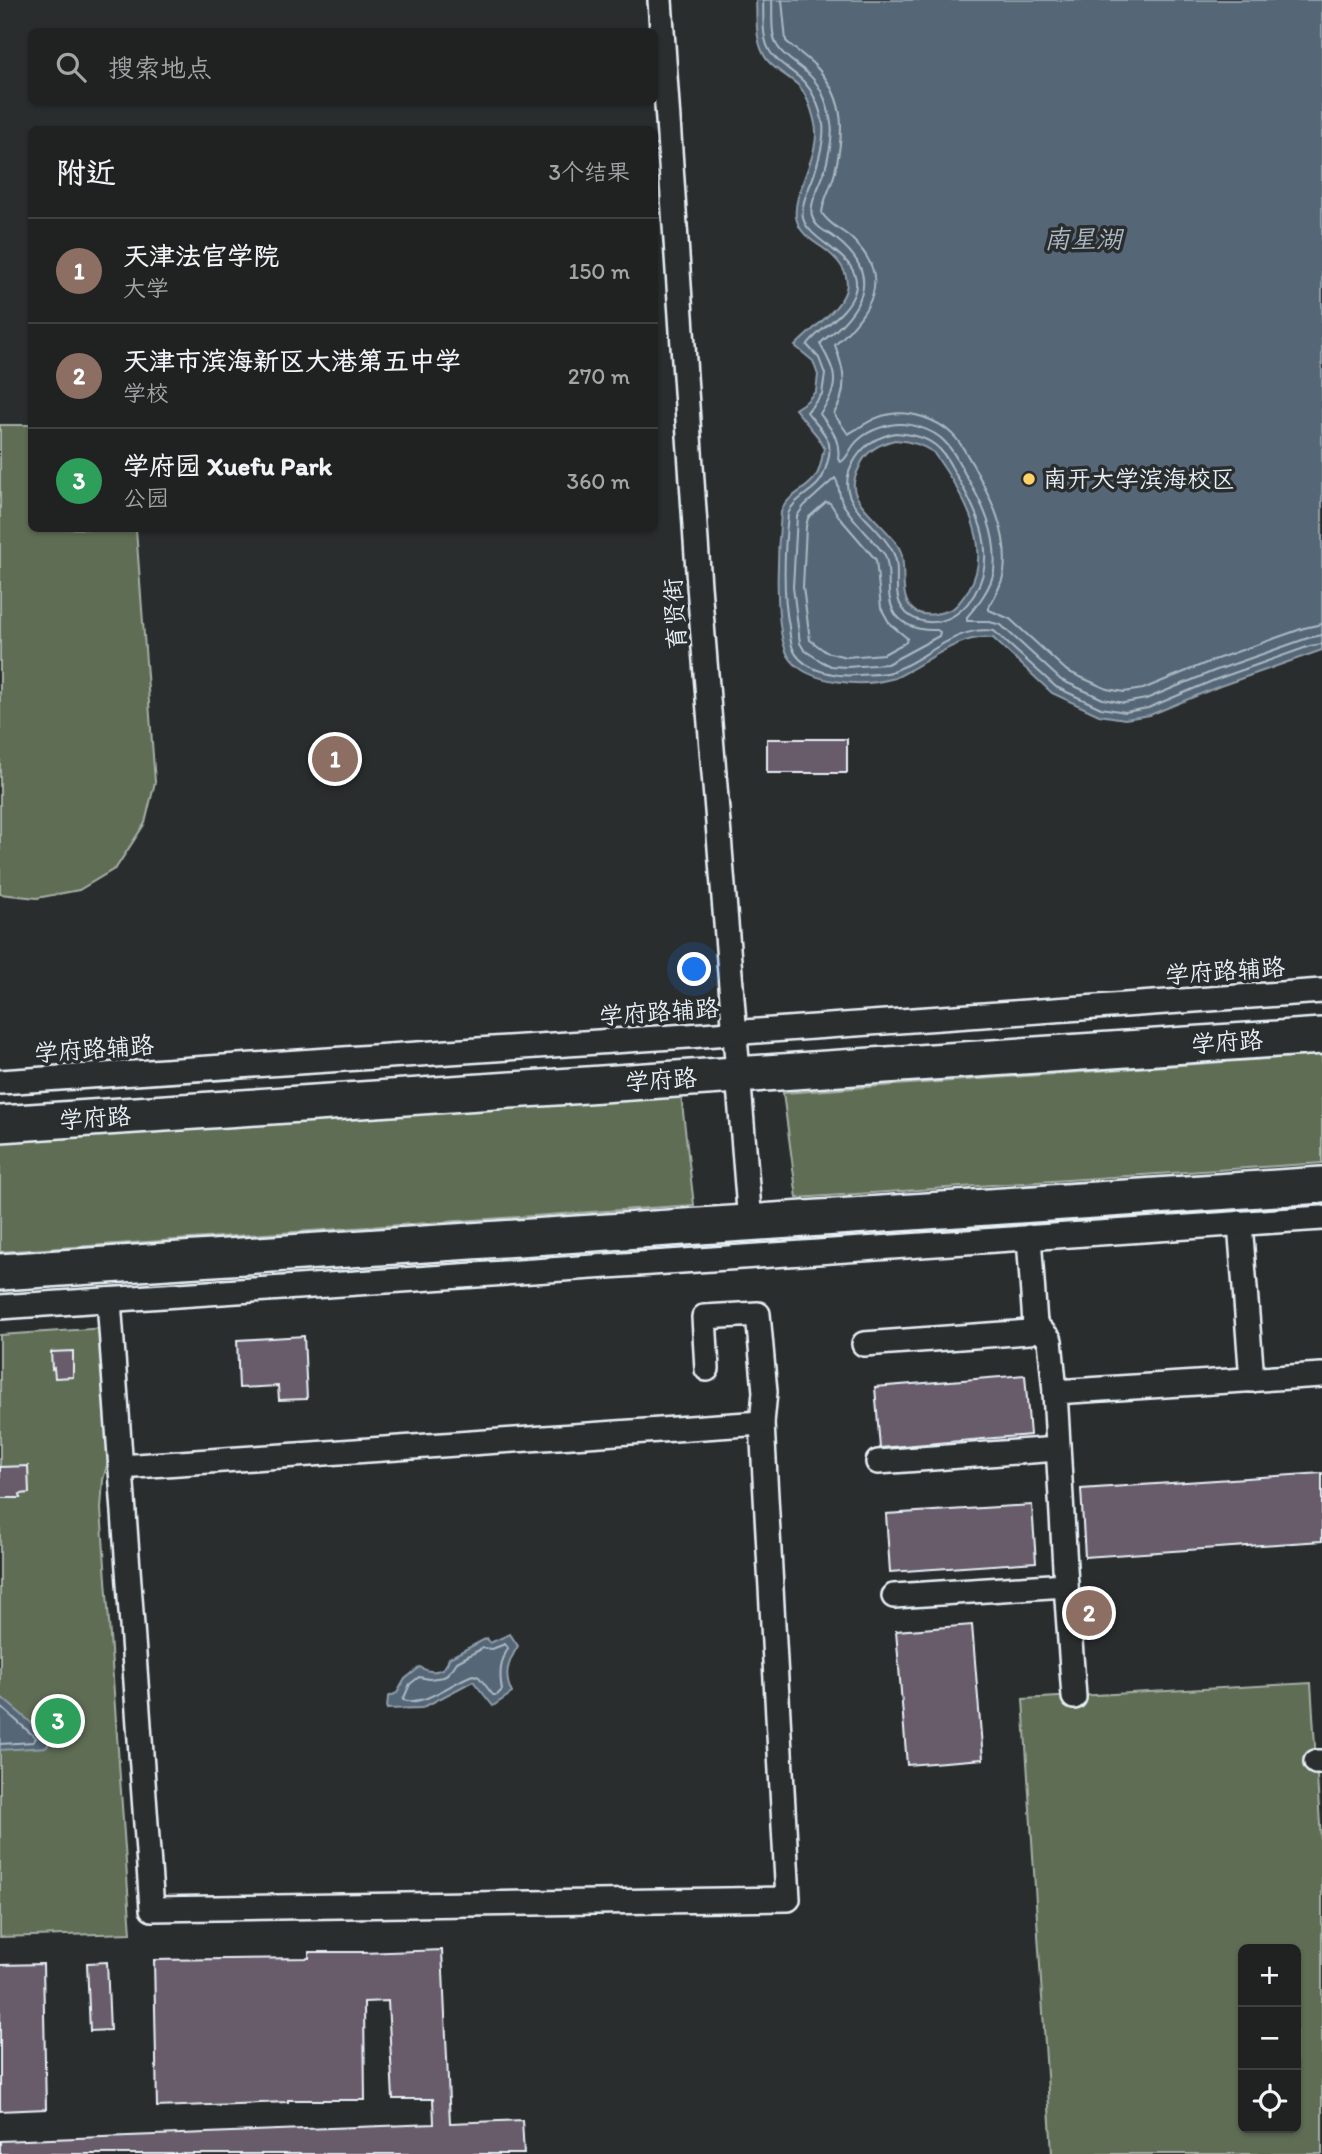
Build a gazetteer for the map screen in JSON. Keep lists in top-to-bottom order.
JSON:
{
  "streets": {
    "highway": ["学府路"],
    "street": ["育贤街", "学府路辅路"]
  },
  "crossings": [
    ["育贤街", "学府路辅路"],
    ["育贤街", "学府路"]
  ],
  "water": ["南星湖"],
  "places": ["南开大学滨海校区"],
  "page": {
    "search": "搜索地点",
    "heading": ["附近", "3个结果"],
    "list": [
      {
        "mark": "1",
        "name": "天津法官学院",
        "note": "大学",
        "value": "150 m"
      },
      {
        "mark": "2",
        "name": "天津市滨海新区大港第五中学",
        "note": "学校",
        "value": "270 m"
      },
      {
        "mark": "3",
        "name": "学府园 Xuefu Park",
        "note": "公园",
        "value": "360 m"
      }
    ],
    "pins": ["1", "2", "3"],
    "map_buttons": ["+", "−"]
  }
}
